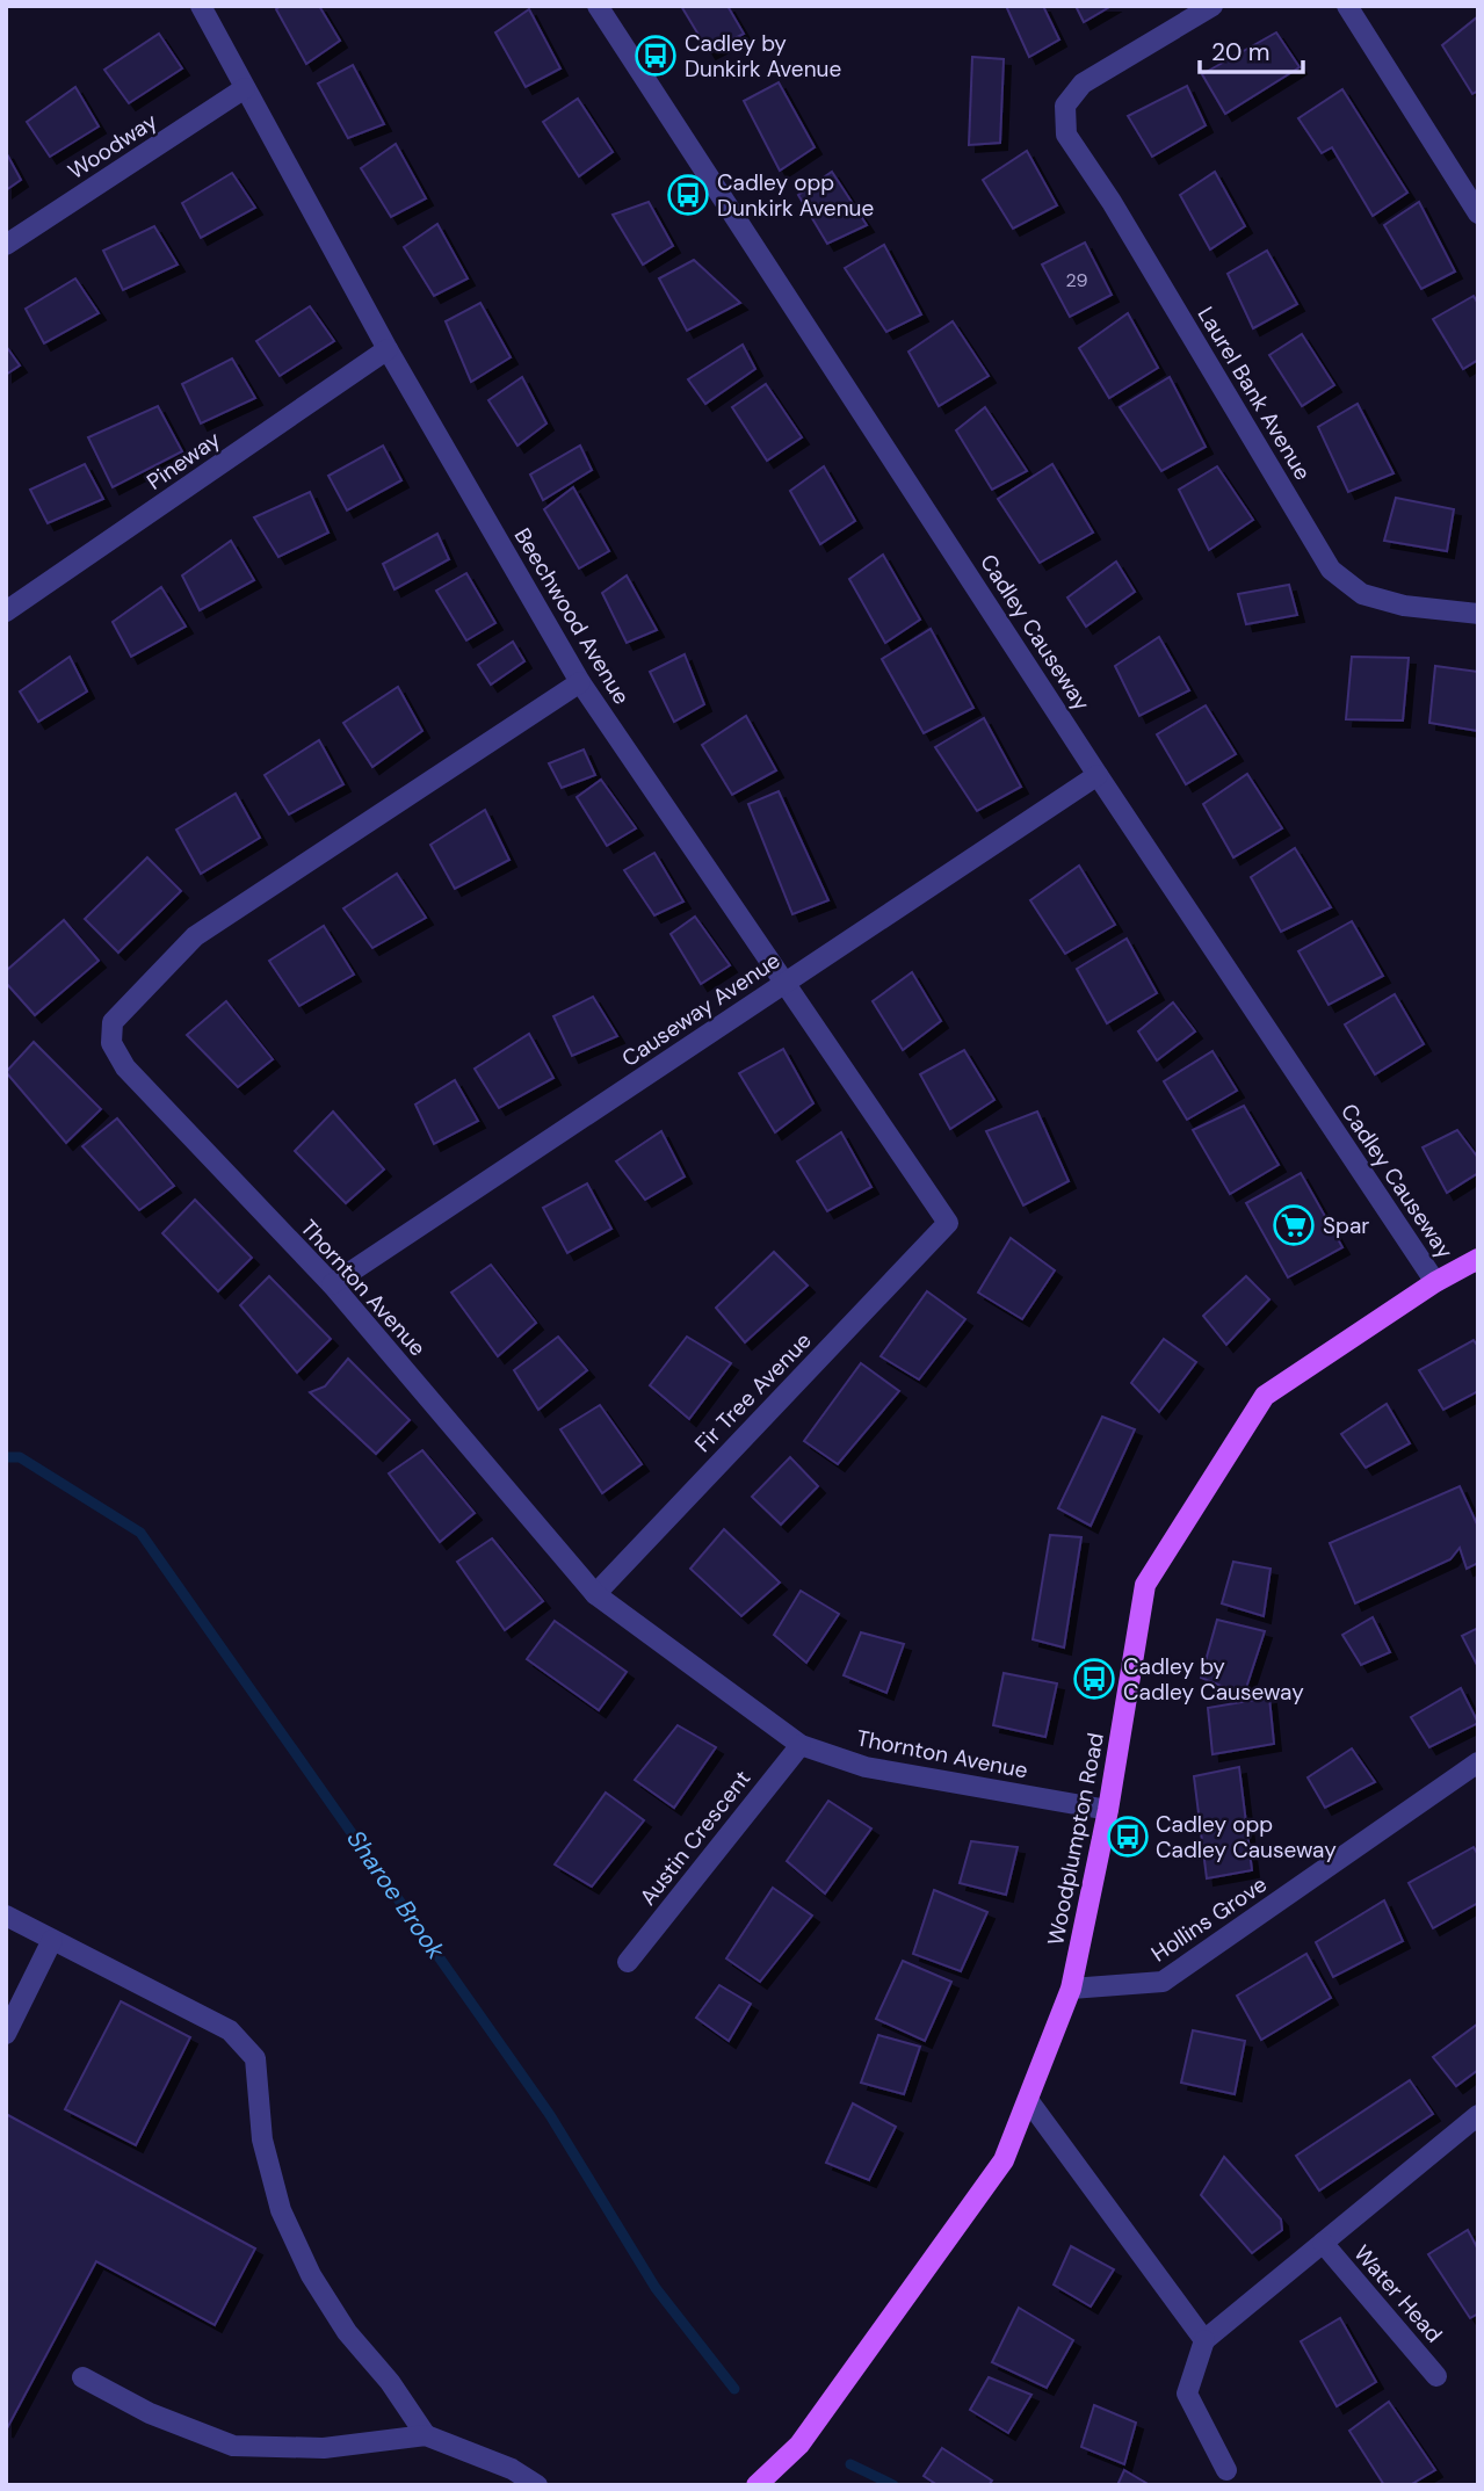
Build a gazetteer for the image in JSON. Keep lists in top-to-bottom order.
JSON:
{
  "streets": {
    "main road": ["Woodplumpton Road"],
    "street": [
      "Woodway",
      "Laurel Bank Avenue",
      "Pineway",
      "Beechwood Avenue",
      "Cadley Causeway",
      "Causeway Avenue",
      "Thornton Avenue",
      "Fir Tree Avenue",
      "Austin Crescent",
      "Hollins Grove",
      "Water Head"
    ]
  },
  "crossings": [
    ["Woodway", "Beechwood Avenue"],
    ["Pineway", "Beechwood Avenue"],
    ["Beechwood Avenue", "Causeway Avenue"],
    ["Beechwood Avenue", "Thornton Avenue"],
    ["Beechwood Avenue", "Fir Tree Avenue"],
    ["Cadley Causeway", "Causeway Avenue"],
    ["Cadley Causeway", "Woodplumpton Road"],
    ["Causeway Avenue", "Thornton Avenue"],
    ["Thornton Avenue", "Fir Tree Avenue"],
    ["Thornton Avenue", "Austin Crescent"],
    ["Thornton Avenue", "Woodplumpton Road"],
    ["Woodplumpton Road", "Hollins Grove"]
  ],
  "water": ["Sharoe Brook"],
  "places": {
    "bus stop": [
      "Cadley by Dunkirk Avenue",
      "Cadley opp Dunkirk Avenue",
      "Cadley by Cadley Causeway",
      "Cadley opp Cadley Causeway"
    ],
    "supermarket": ["Spar"]
  },
  "house_numbers": ["29"],
  "scale_bar": "20 m"
}
